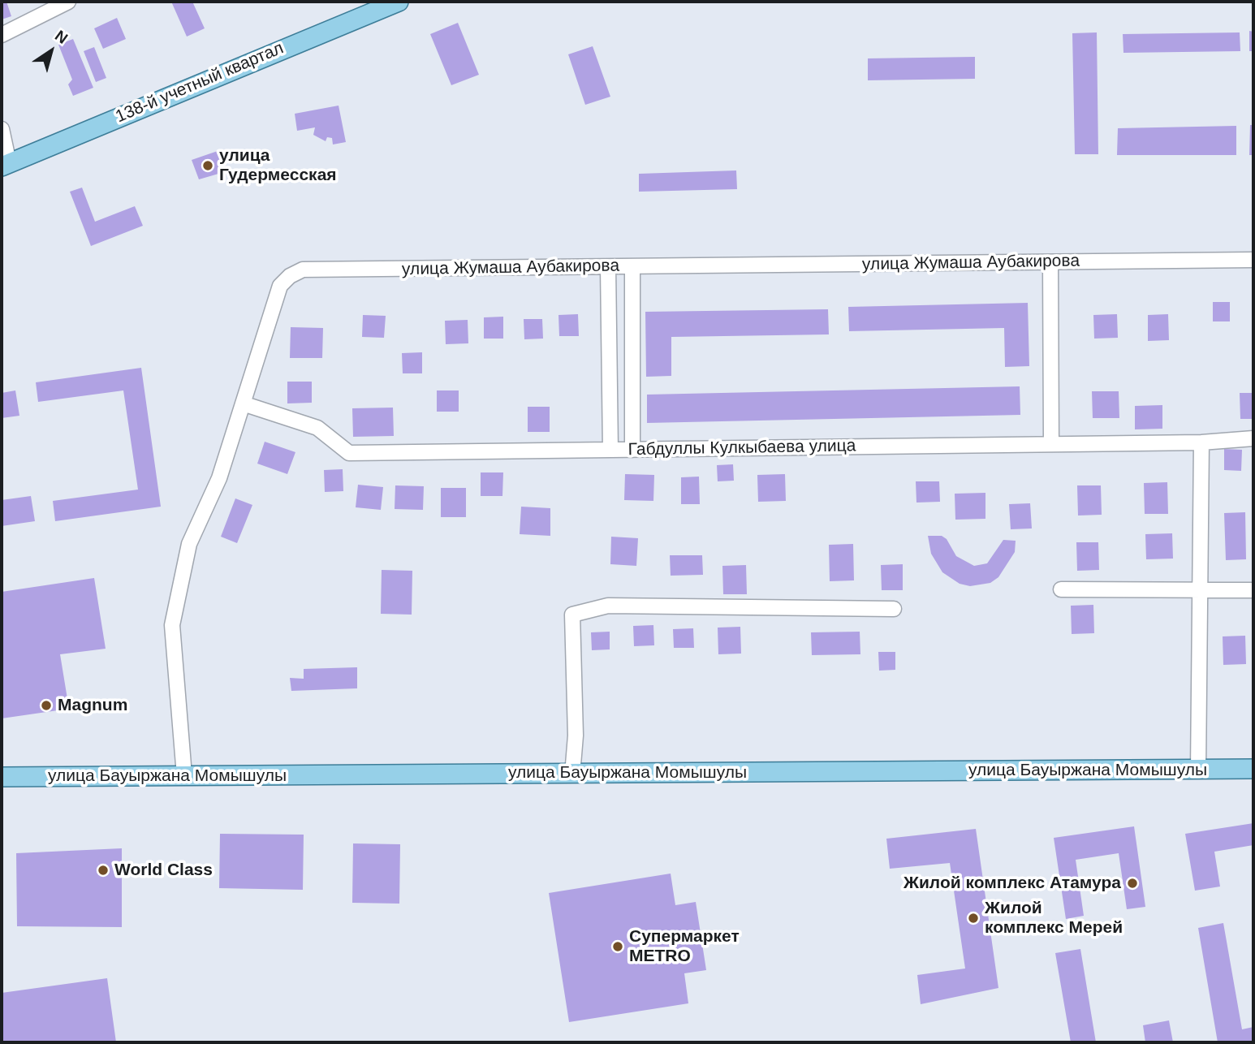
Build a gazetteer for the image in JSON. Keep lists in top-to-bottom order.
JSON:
{
  "streets": {
    "main road": ["138-й учетный квартал", "улица Бауыржана Момышулы"],
    "street": ["улица Жумаша Аубакирова", "Габдуллы Кулкыбаева улица"]
  },
  "crossings": [
    ["улица Жумаша Аубакирова", "Габдуллы Кулкыбаева улица"],
    ["улица Жумаша Аубакирова", "улица Бауыржана Момышулы"]
  ],
  "places": [
    "улица Гудермесская",
    "Magnum",
    "World Class",
    "Жилой комплекс Атамура",
    "Жилой комплекс Мерей",
    "Супермаркет METRO"
  ],
  "north": "top right"
}
